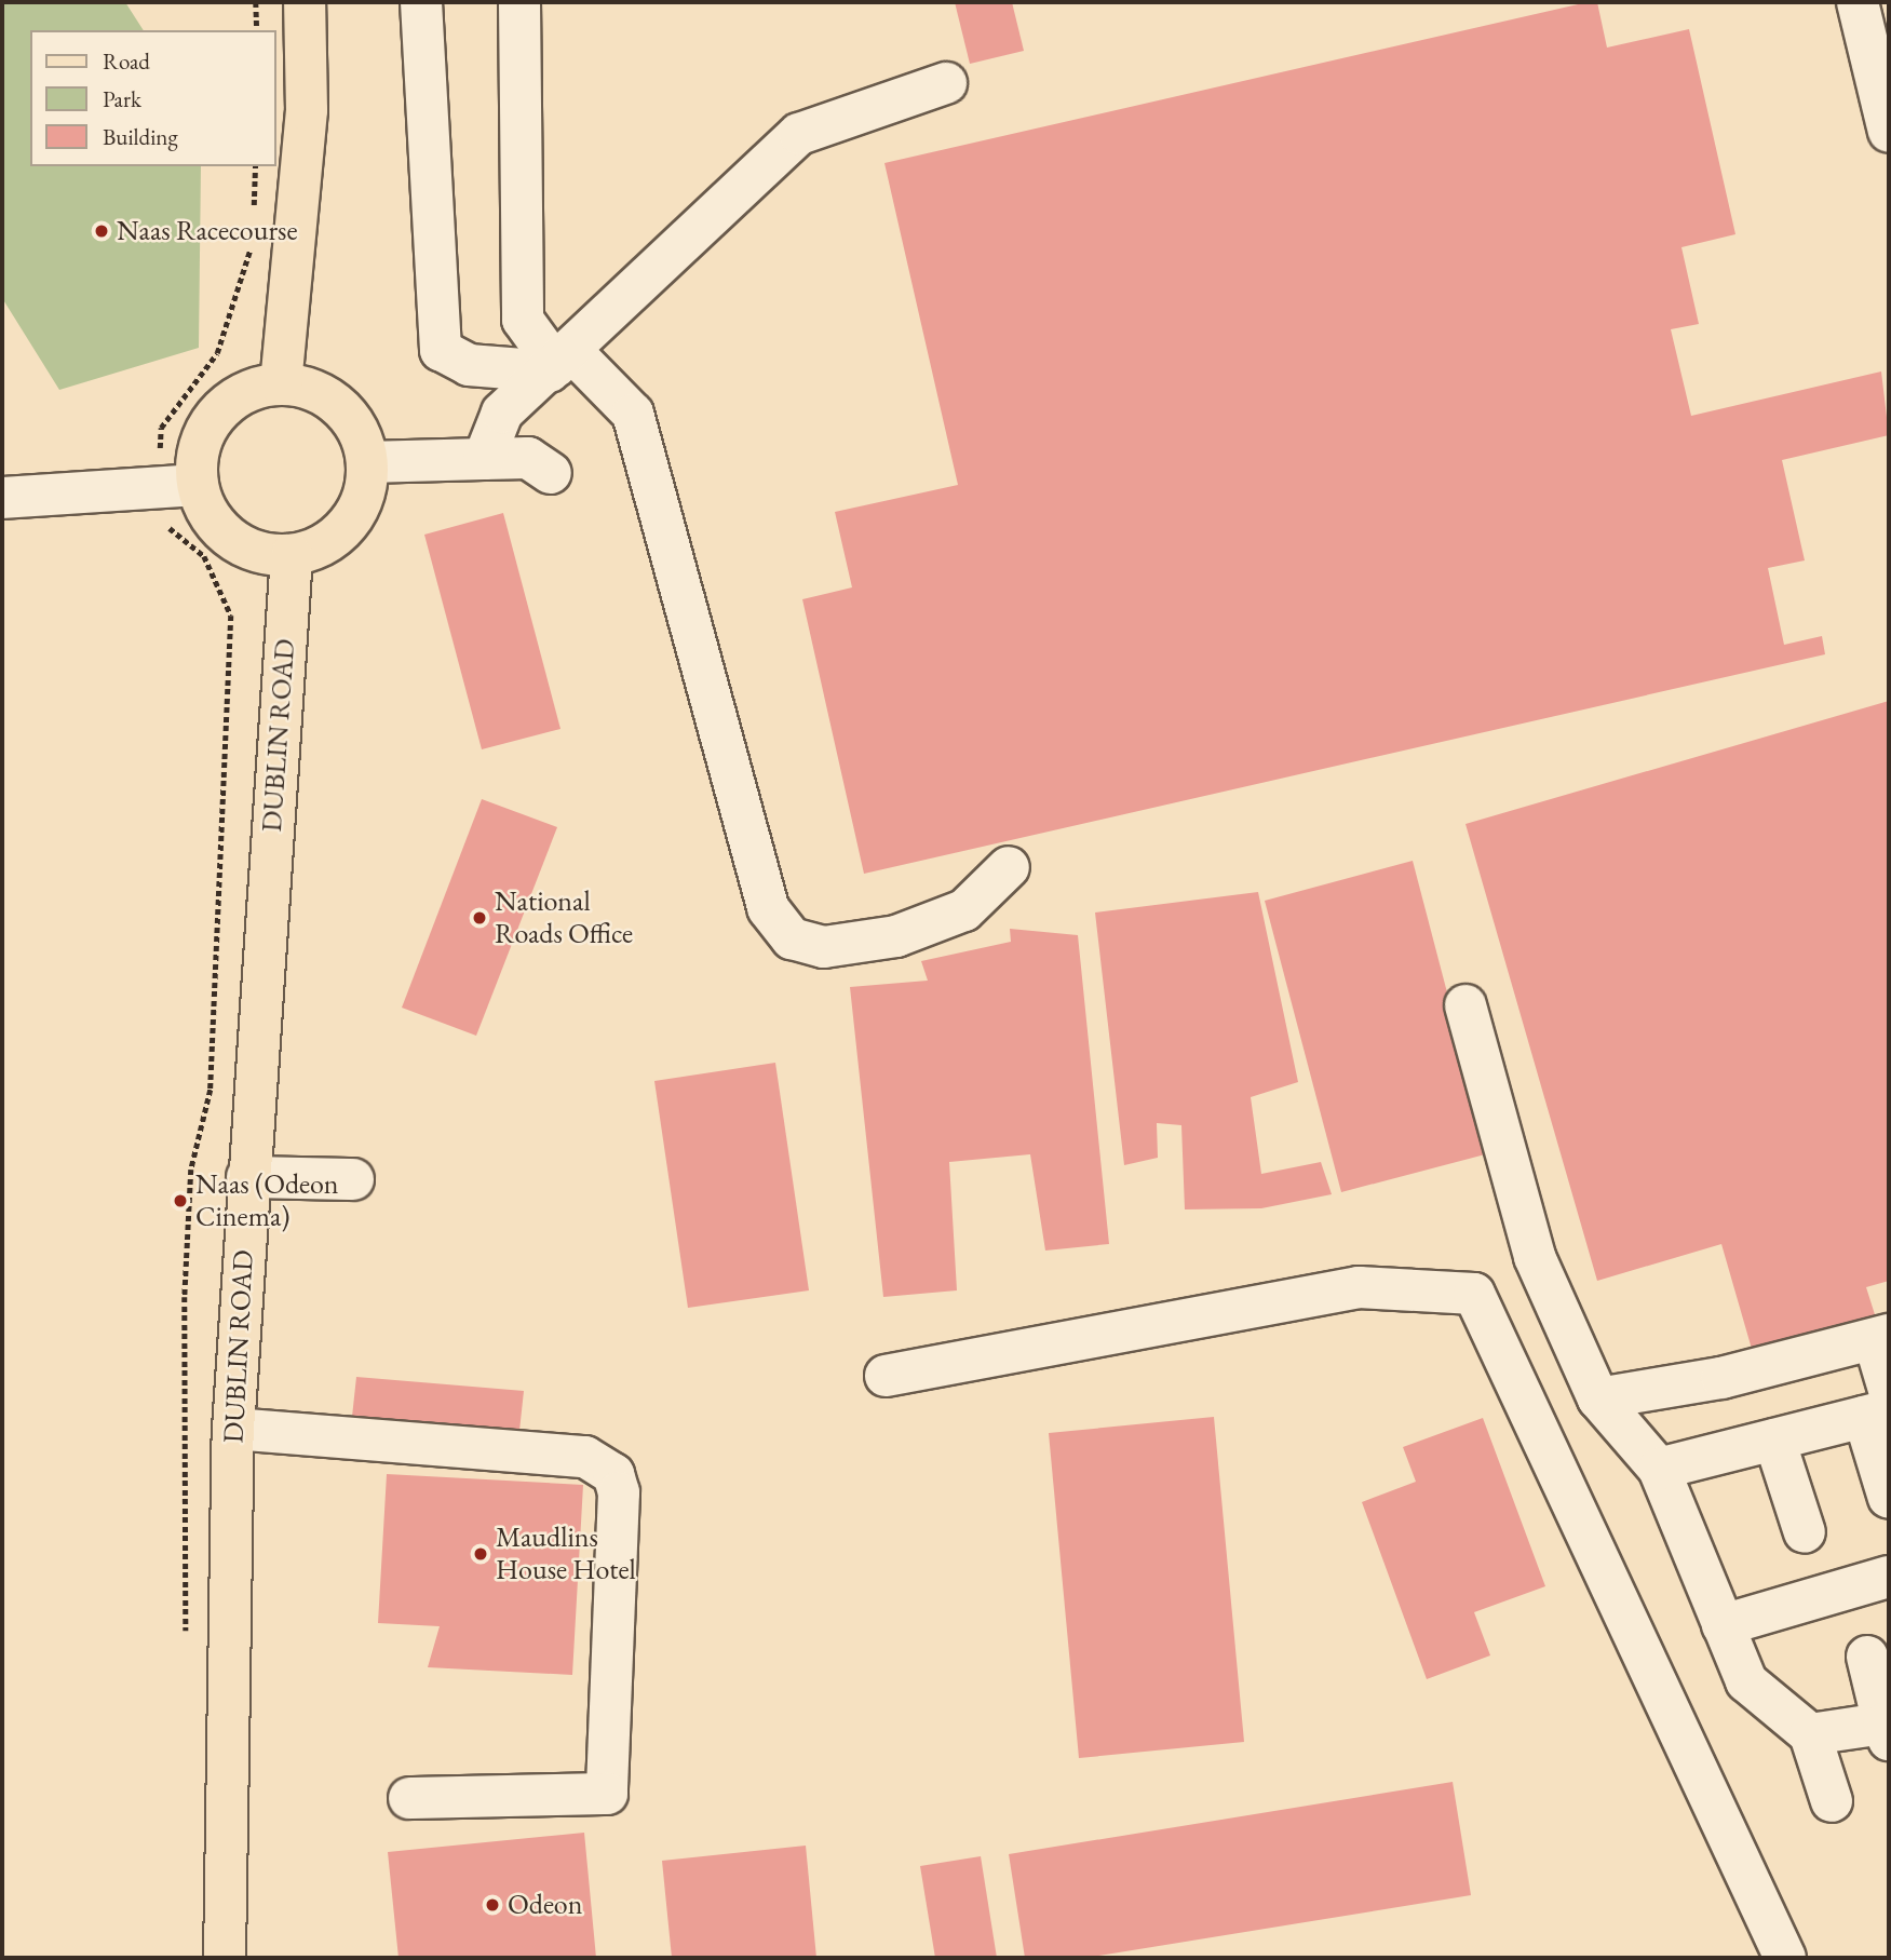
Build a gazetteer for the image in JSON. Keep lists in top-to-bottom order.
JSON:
{
  "streets": {
    "main road": ["DUBLIN ROAD"]
  },
  "places": [
    "Naas Racecourse",
    "National Roads Office",
    "Naas (Odeon Cinema)",
    "Maudlins House Hotel",
    "Odeon"
  ],
  "legend": ["Road", "Park", "Building"]
}
